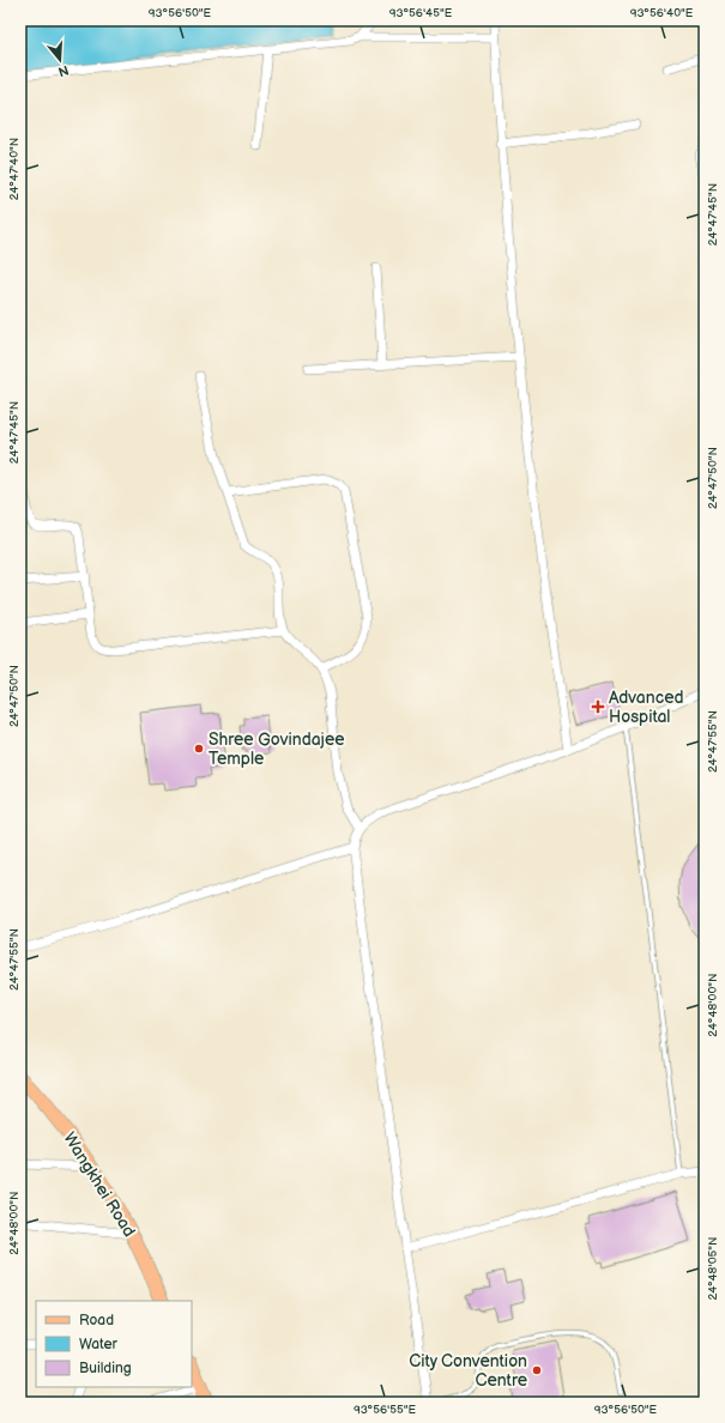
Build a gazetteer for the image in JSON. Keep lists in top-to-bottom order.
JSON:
{
  "streets": {
    "main road": ["Wangkhei Road"]
  },
  "places": {
    "health": ["Advanced Hospital"],
    "other": ["Shree Govindajee Temple", "City Convention Centre"]
  },
  "legend": ["Road", "Water", "Building"],
  "north": "bottom",
  "coordinates": [
    "93°56'50\"E",
    "93°56'45\"E",
    "93°56'40\"E",
    "24°47'40\"N",
    "24°47'45\"N",
    "24°47'50\"N",
    "24°47'55\"N",
    "24°48'00\"N",
    "24°48'05\"N",
    "93°56'55\"E"
  ]
}
